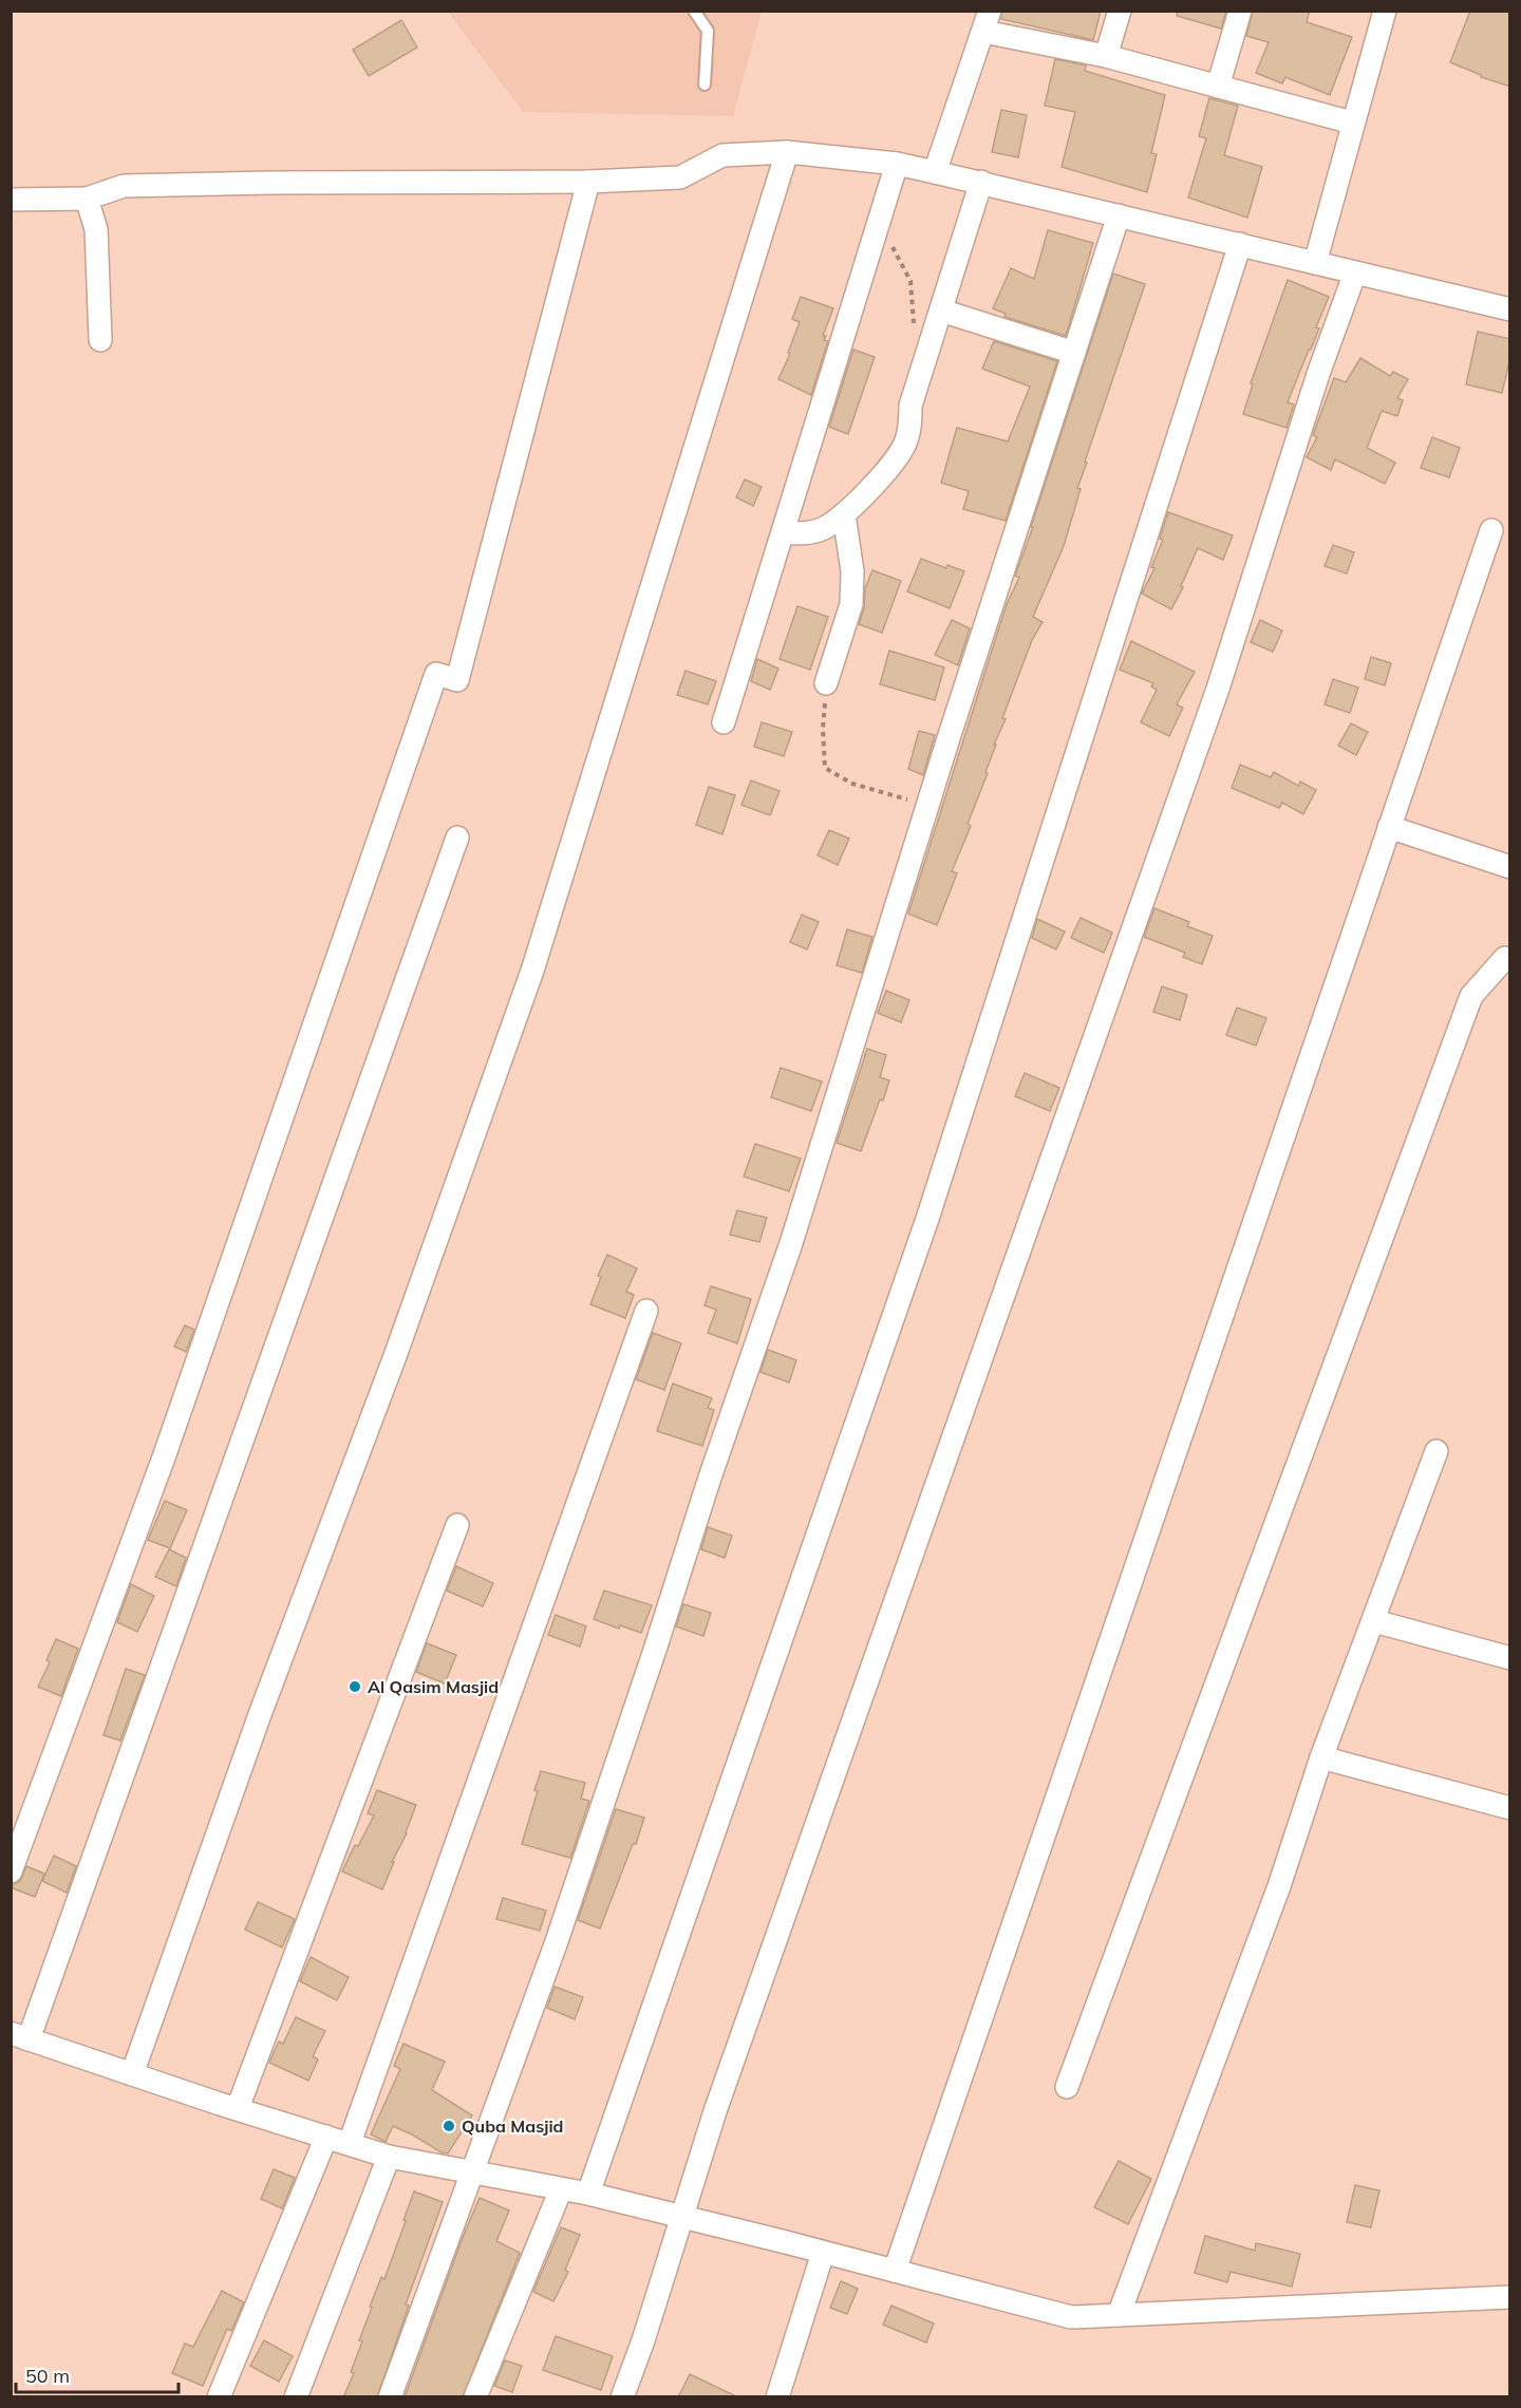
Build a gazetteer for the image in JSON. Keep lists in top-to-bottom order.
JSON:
{
  "places": ["Al Qasim Masjid", "Quba Masjid"],
  "scale_bar": "50 m"
}
